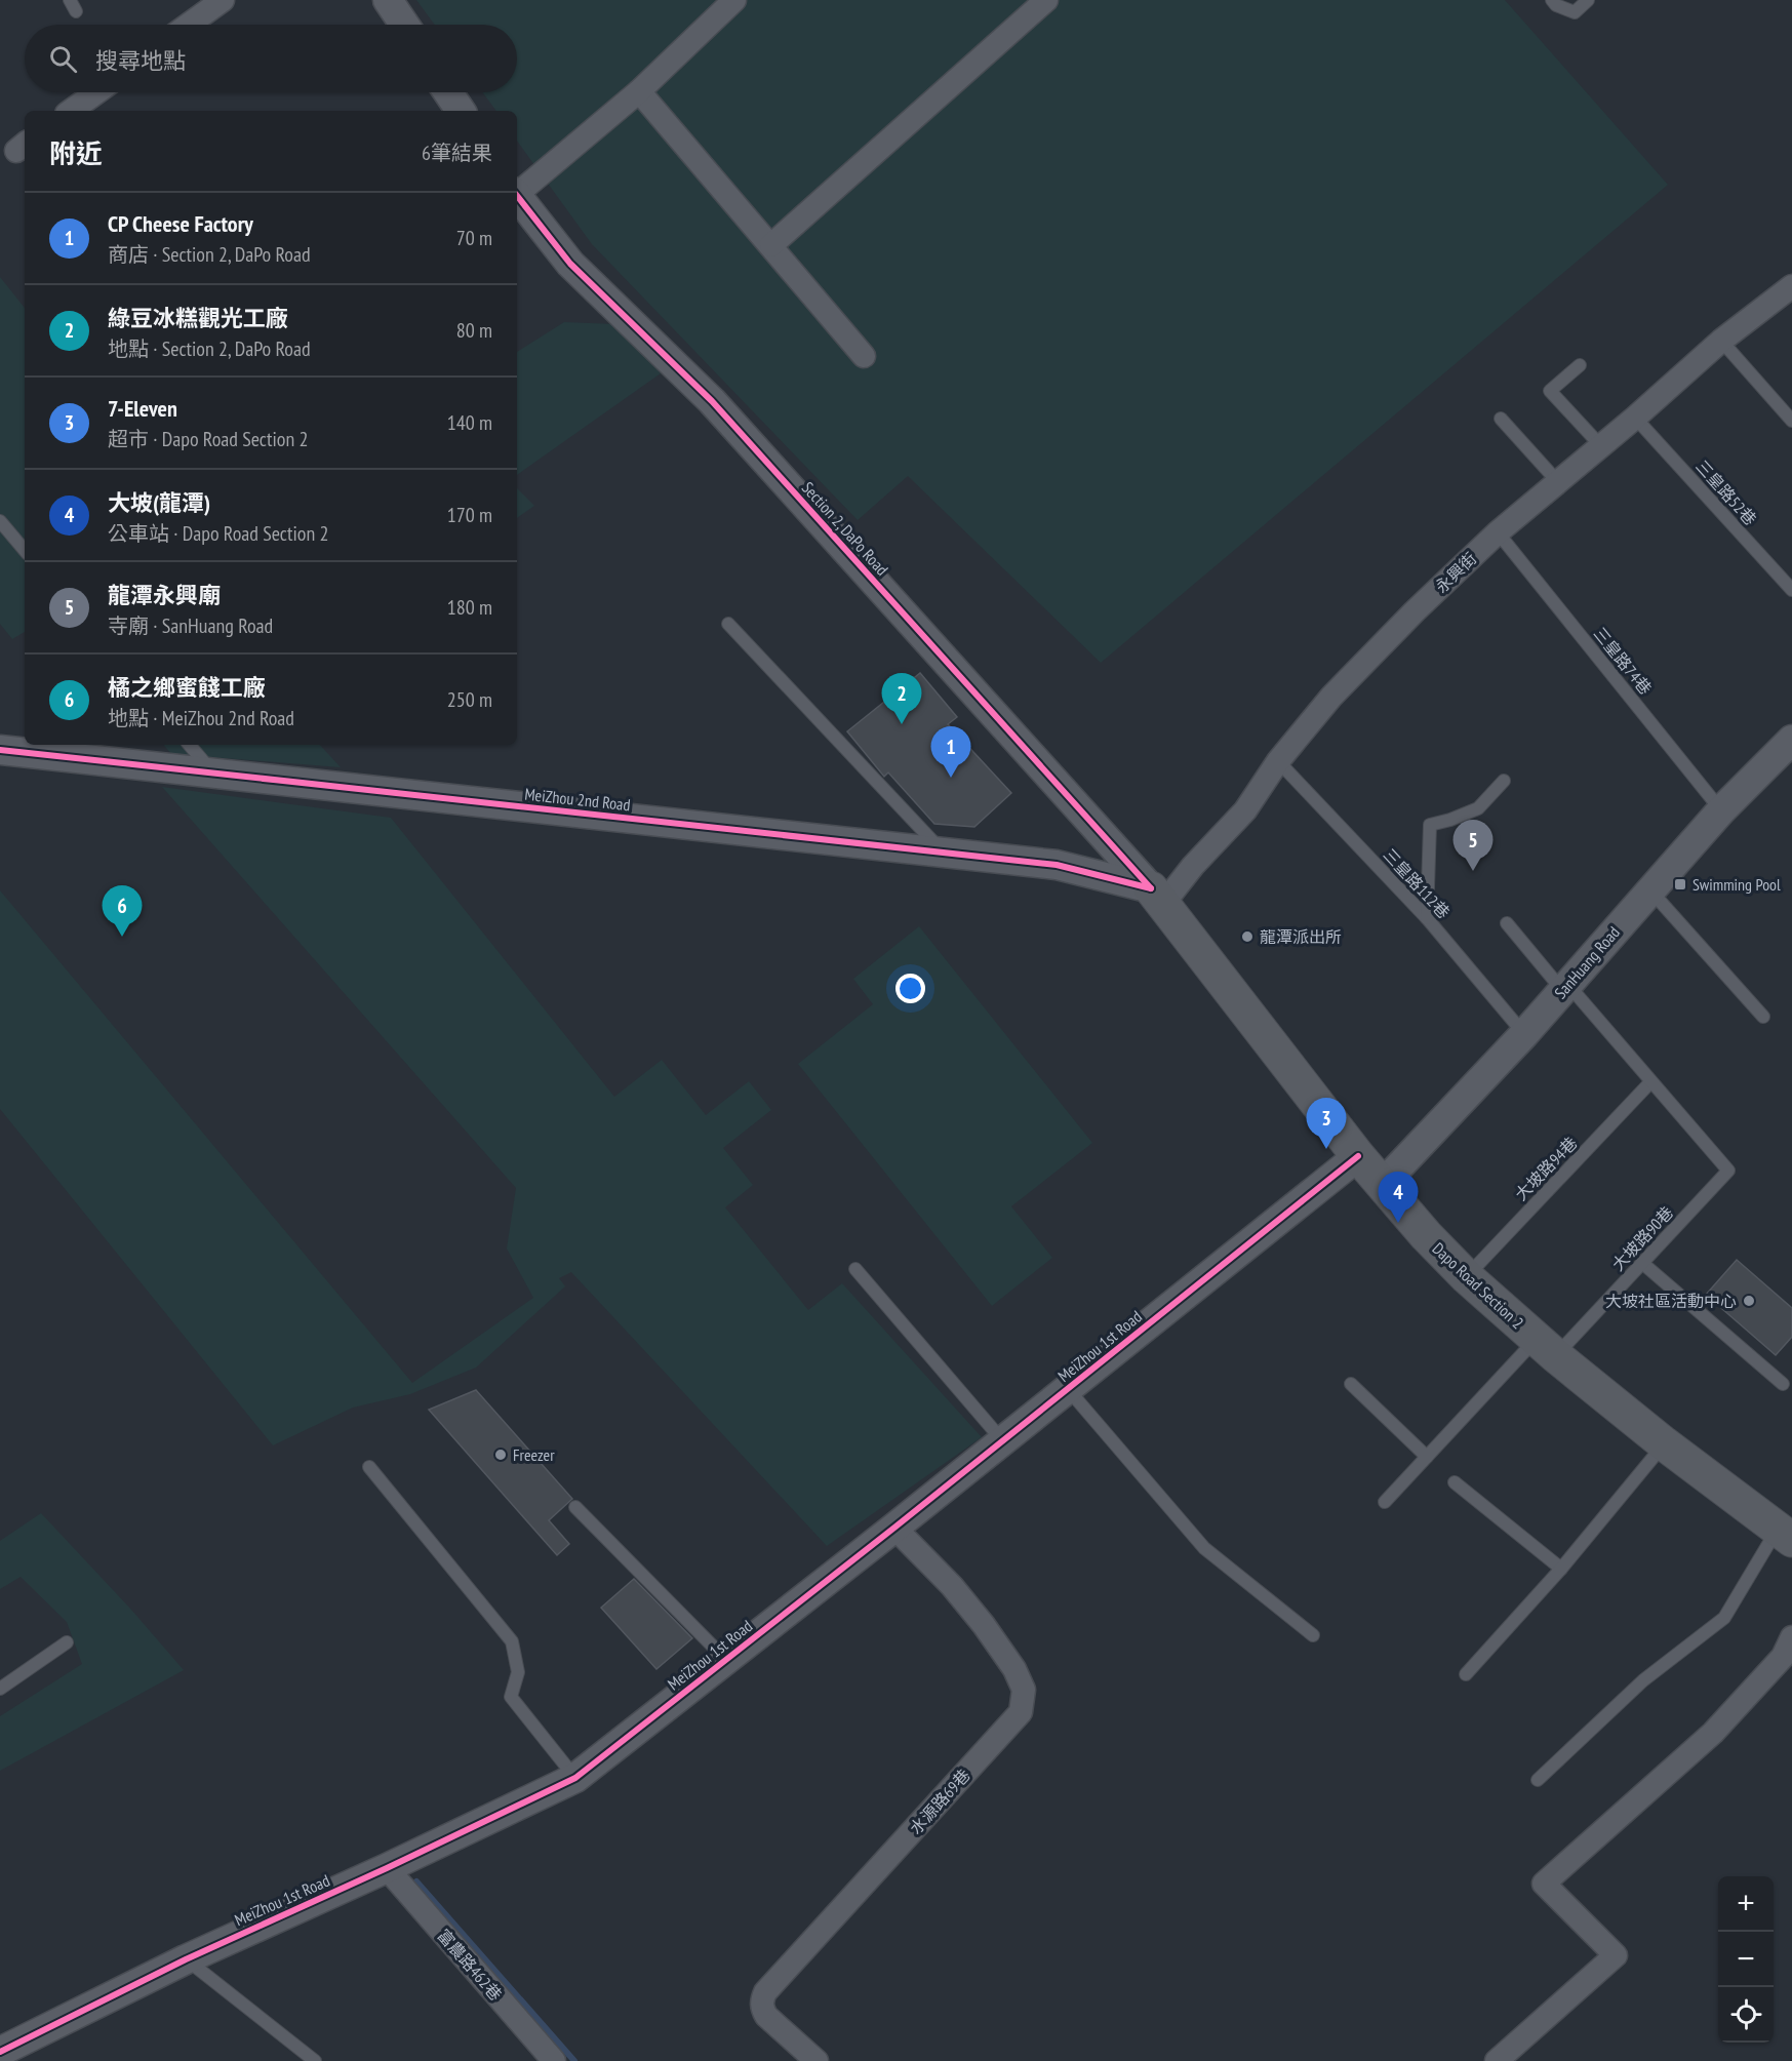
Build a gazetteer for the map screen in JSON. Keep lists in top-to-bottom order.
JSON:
{
  "streets": {
    "main road": ["Dapo Road Section 2"],
    "street": [
      "Section 2, DaPo Road",
      "永興街",
      "MeiZhou 2nd Road",
      "SanHuang Road",
      "MeiZhou 1st Road",
      "水源路69巷",
      "富農路462巷"
    ],
    "lane": [
      "三皇路52巷",
      "三皇路74巷",
      "三皇路112巷",
      "大坡路94巷",
      "大坡路90巷"
    ]
  },
  "crossings": [
    ["三皇路52巷", "永興街"],
    ["Section 2, DaPo Road", "永興街"],
    ["Section 2, DaPo Road", "MeiZhou 2nd Road"],
    ["Section 2, DaPo Road", "Dapo Road Section 2"],
    ["永興街", "三皇路74巷"],
    ["永興街", "MeiZhou 2nd Road"],
    ["永興街", "三皇路112巷"],
    ["永興街", "Dapo Road Section 2"],
    ["三皇路74巷", "SanHuang Road"],
    ["MeiZhou 2nd Road", "Dapo Road Section 2"],
    ["三皇路112巷", "SanHuang Road"],
    ["SanHuang Road", "Dapo Road Section 2"],
    ["大坡路94巷", "大坡路90巷"],
    ["大坡路94巷", "Dapo Road Section 2"],
    ["大坡路90巷", "Dapo Road Section 2"],
    ["Dapo Road Section 2", "MeiZhou 1st Road"],
    ["MeiZhou 1st Road", "水源路69巷"],
    ["MeiZhou 1st Road", "富農路462巷"]
  ],
  "places": {
    "transit": ["Swimming Pool"],
    "other": ["龍潭派出所", "大坡社區活動中心", "Freezer"]
  },
  "page": {
    "search": "搜尋地點",
    "heading": ["附近", "6筆結果"],
    "list": [
      {
        "mark": "1",
        "name": "CP Cheese Factory",
        "note": "商店 · Section 2, DaPo Road",
        "value": "70 m"
      },
      {
        "mark": "2",
        "name": "綠豆冰糕觀光工廠",
        "note": "地點 · Section 2, DaPo Road",
        "value": "80 m"
      },
      {
        "mark": "3",
        "name": "7-Eleven",
        "note": "超市 · Dapo Road Section 2",
        "value": "140 m"
      },
      {
        "mark": "4",
        "name": "大坡(龍潭)",
        "note": "公車站 · Dapo Road Section 2",
        "value": "170 m"
      },
      {
        "mark": "5",
        "name": "龍潭永興廟",
        "note": "寺廟 · SanHuang Road",
        "value": "180 m"
      },
      {
        "mark": "6",
        "name": "橘之鄉蜜餞工廠",
        "note": "地點 · MeiZhou 2nd Road",
        "value": "250 m"
      }
    ],
    "pins": [
      "2",
      "1",
      "5",
      "6",
      "3",
      "4"
    ],
    "map_buttons": ["+", "−"]
  }
}
